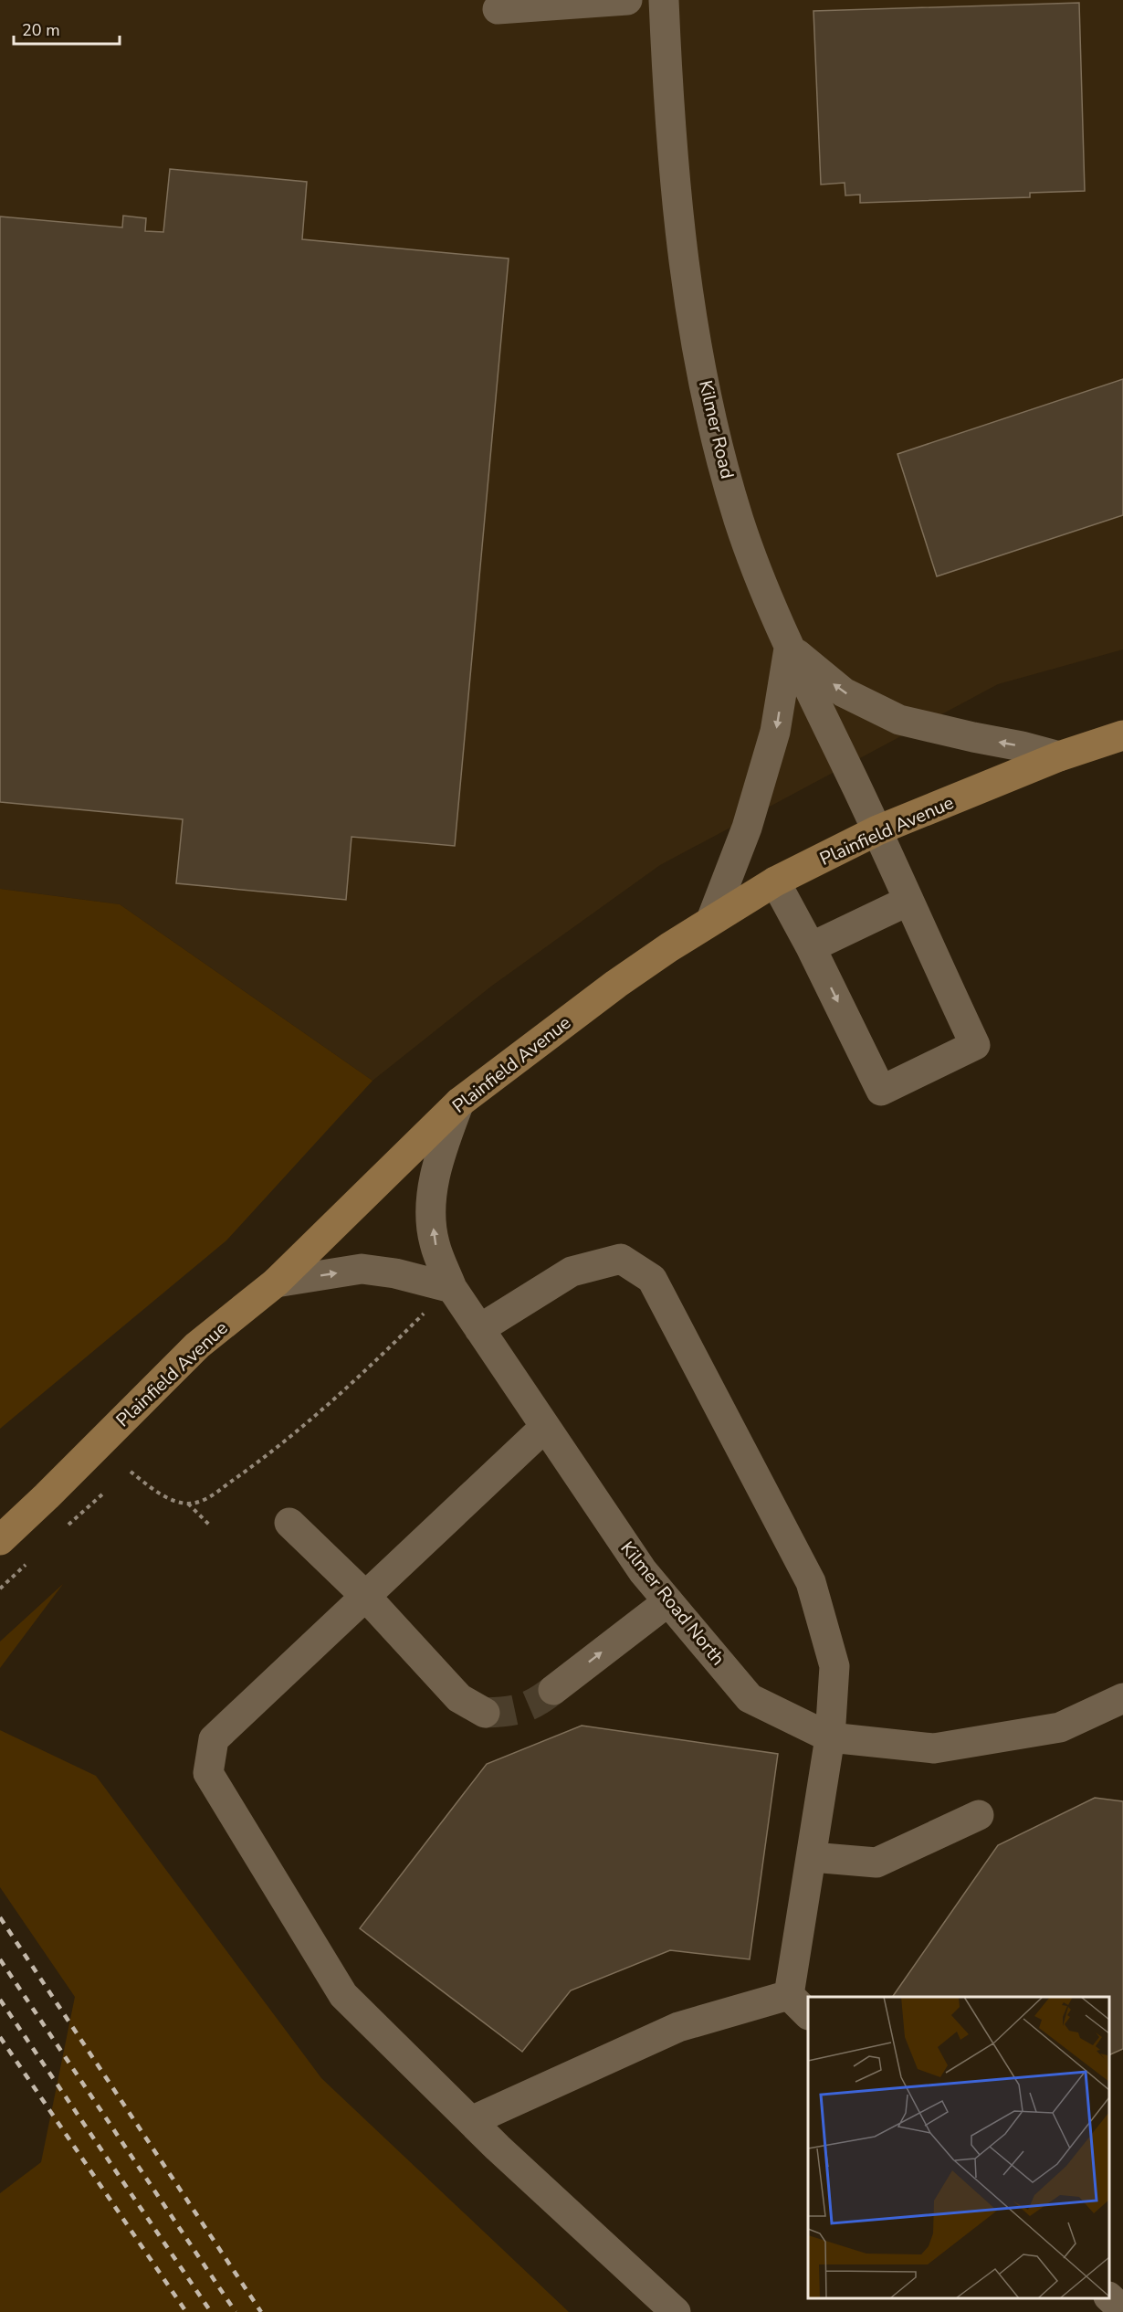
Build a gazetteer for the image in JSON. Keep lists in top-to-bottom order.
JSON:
{
  "streets": {
    "main road": ["Plainfield Avenue"],
    "street": ["Kilmer Road", "Kilmer Road North"]
  },
  "crossings": [
    ["Kilmer Road", "Plainfield Avenue"],
    ["Plainfield Avenue", "Kilmer Road North"]
  ],
  "scale_bar": "20 m"
}
